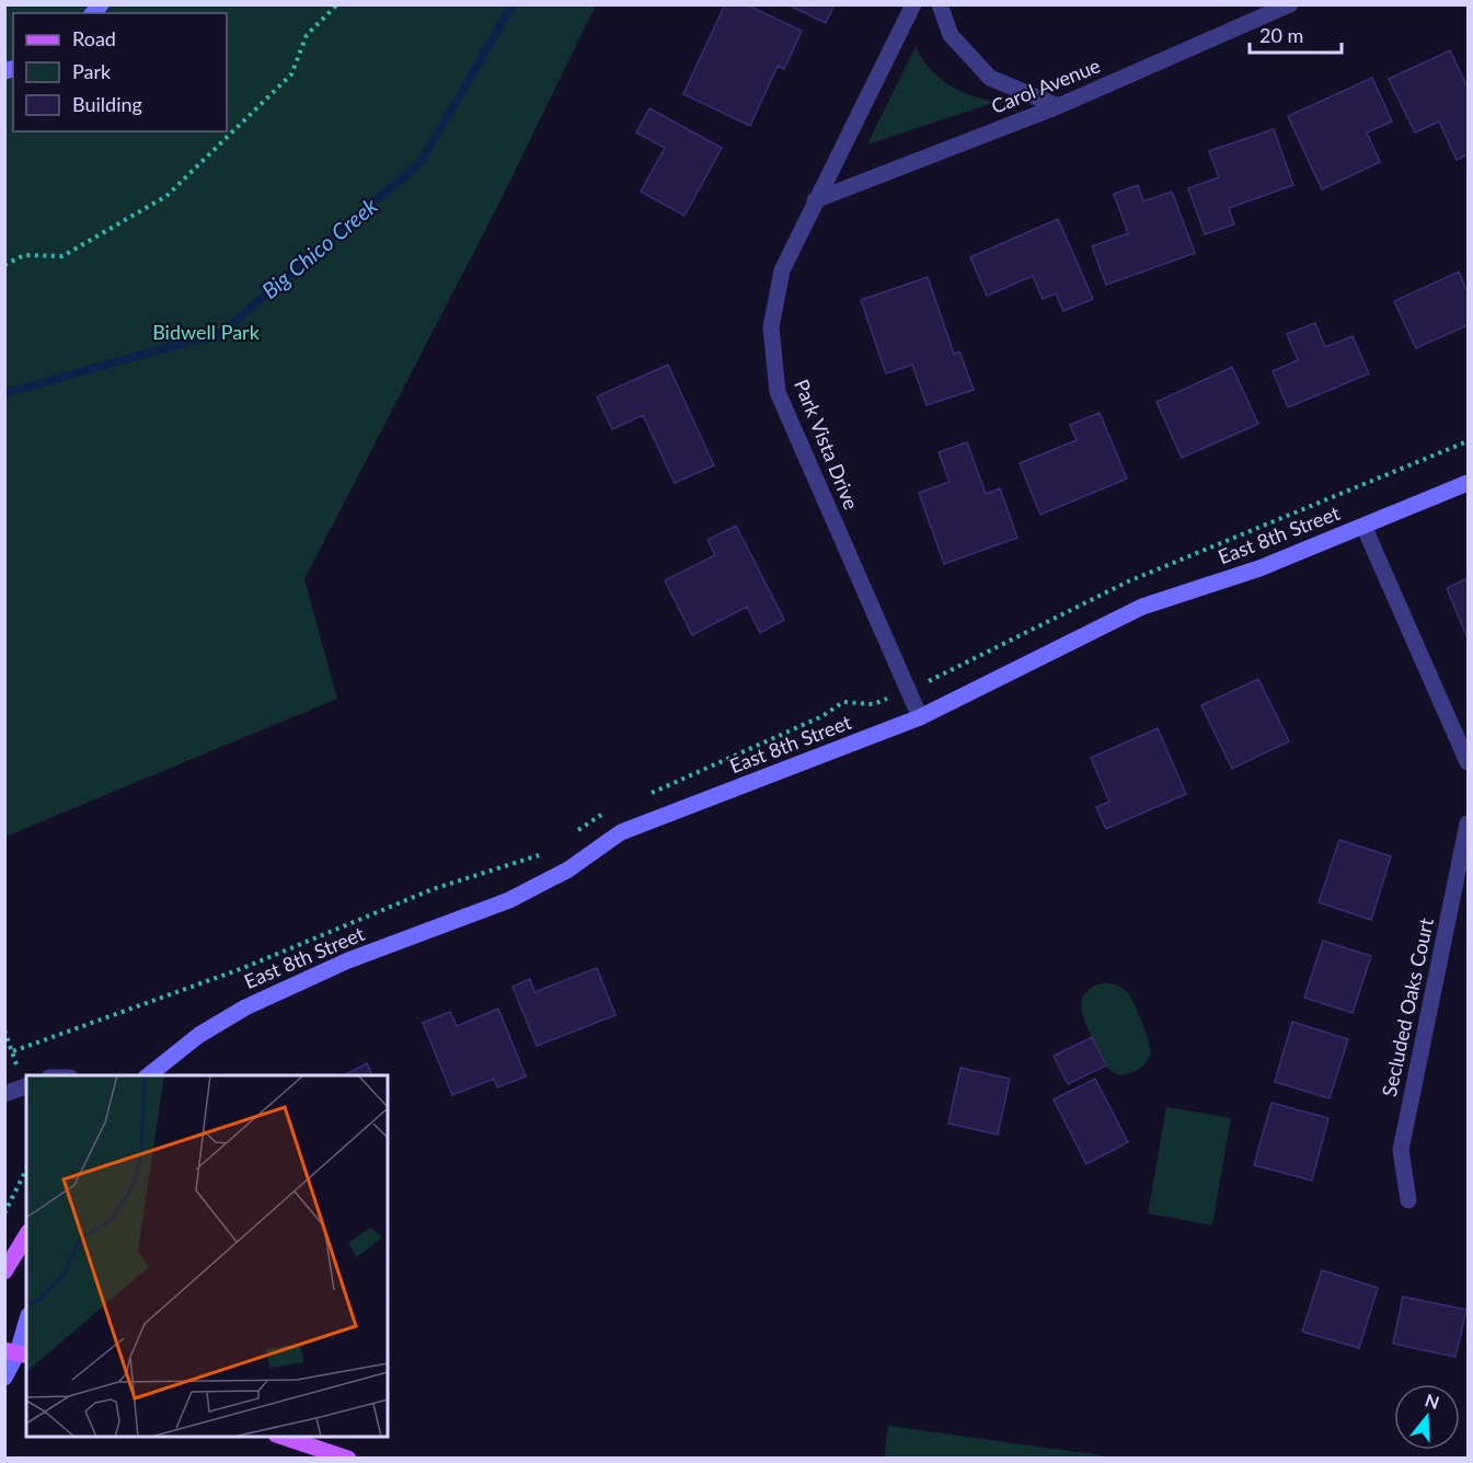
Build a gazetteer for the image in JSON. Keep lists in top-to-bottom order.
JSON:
{
  "streets": {
    "street": [
      "Carol Avenue",
      "Park Vista Drive",
      "East 8th Street",
      "Secluded Oaks Court"
    ]
  },
  "crossings": [
    ["Carol Avenue", "Park Vista Drive"],
    ["Park Vista Drive", "East 8th Street"]
  ],
  "water": ["Big Chico Creek"],
  "parks": ["Bidwell Park"],
  "legend": ["Road", "Park", "Building"],
  "scale_bar": "20 m",
  "north": "top"
}
